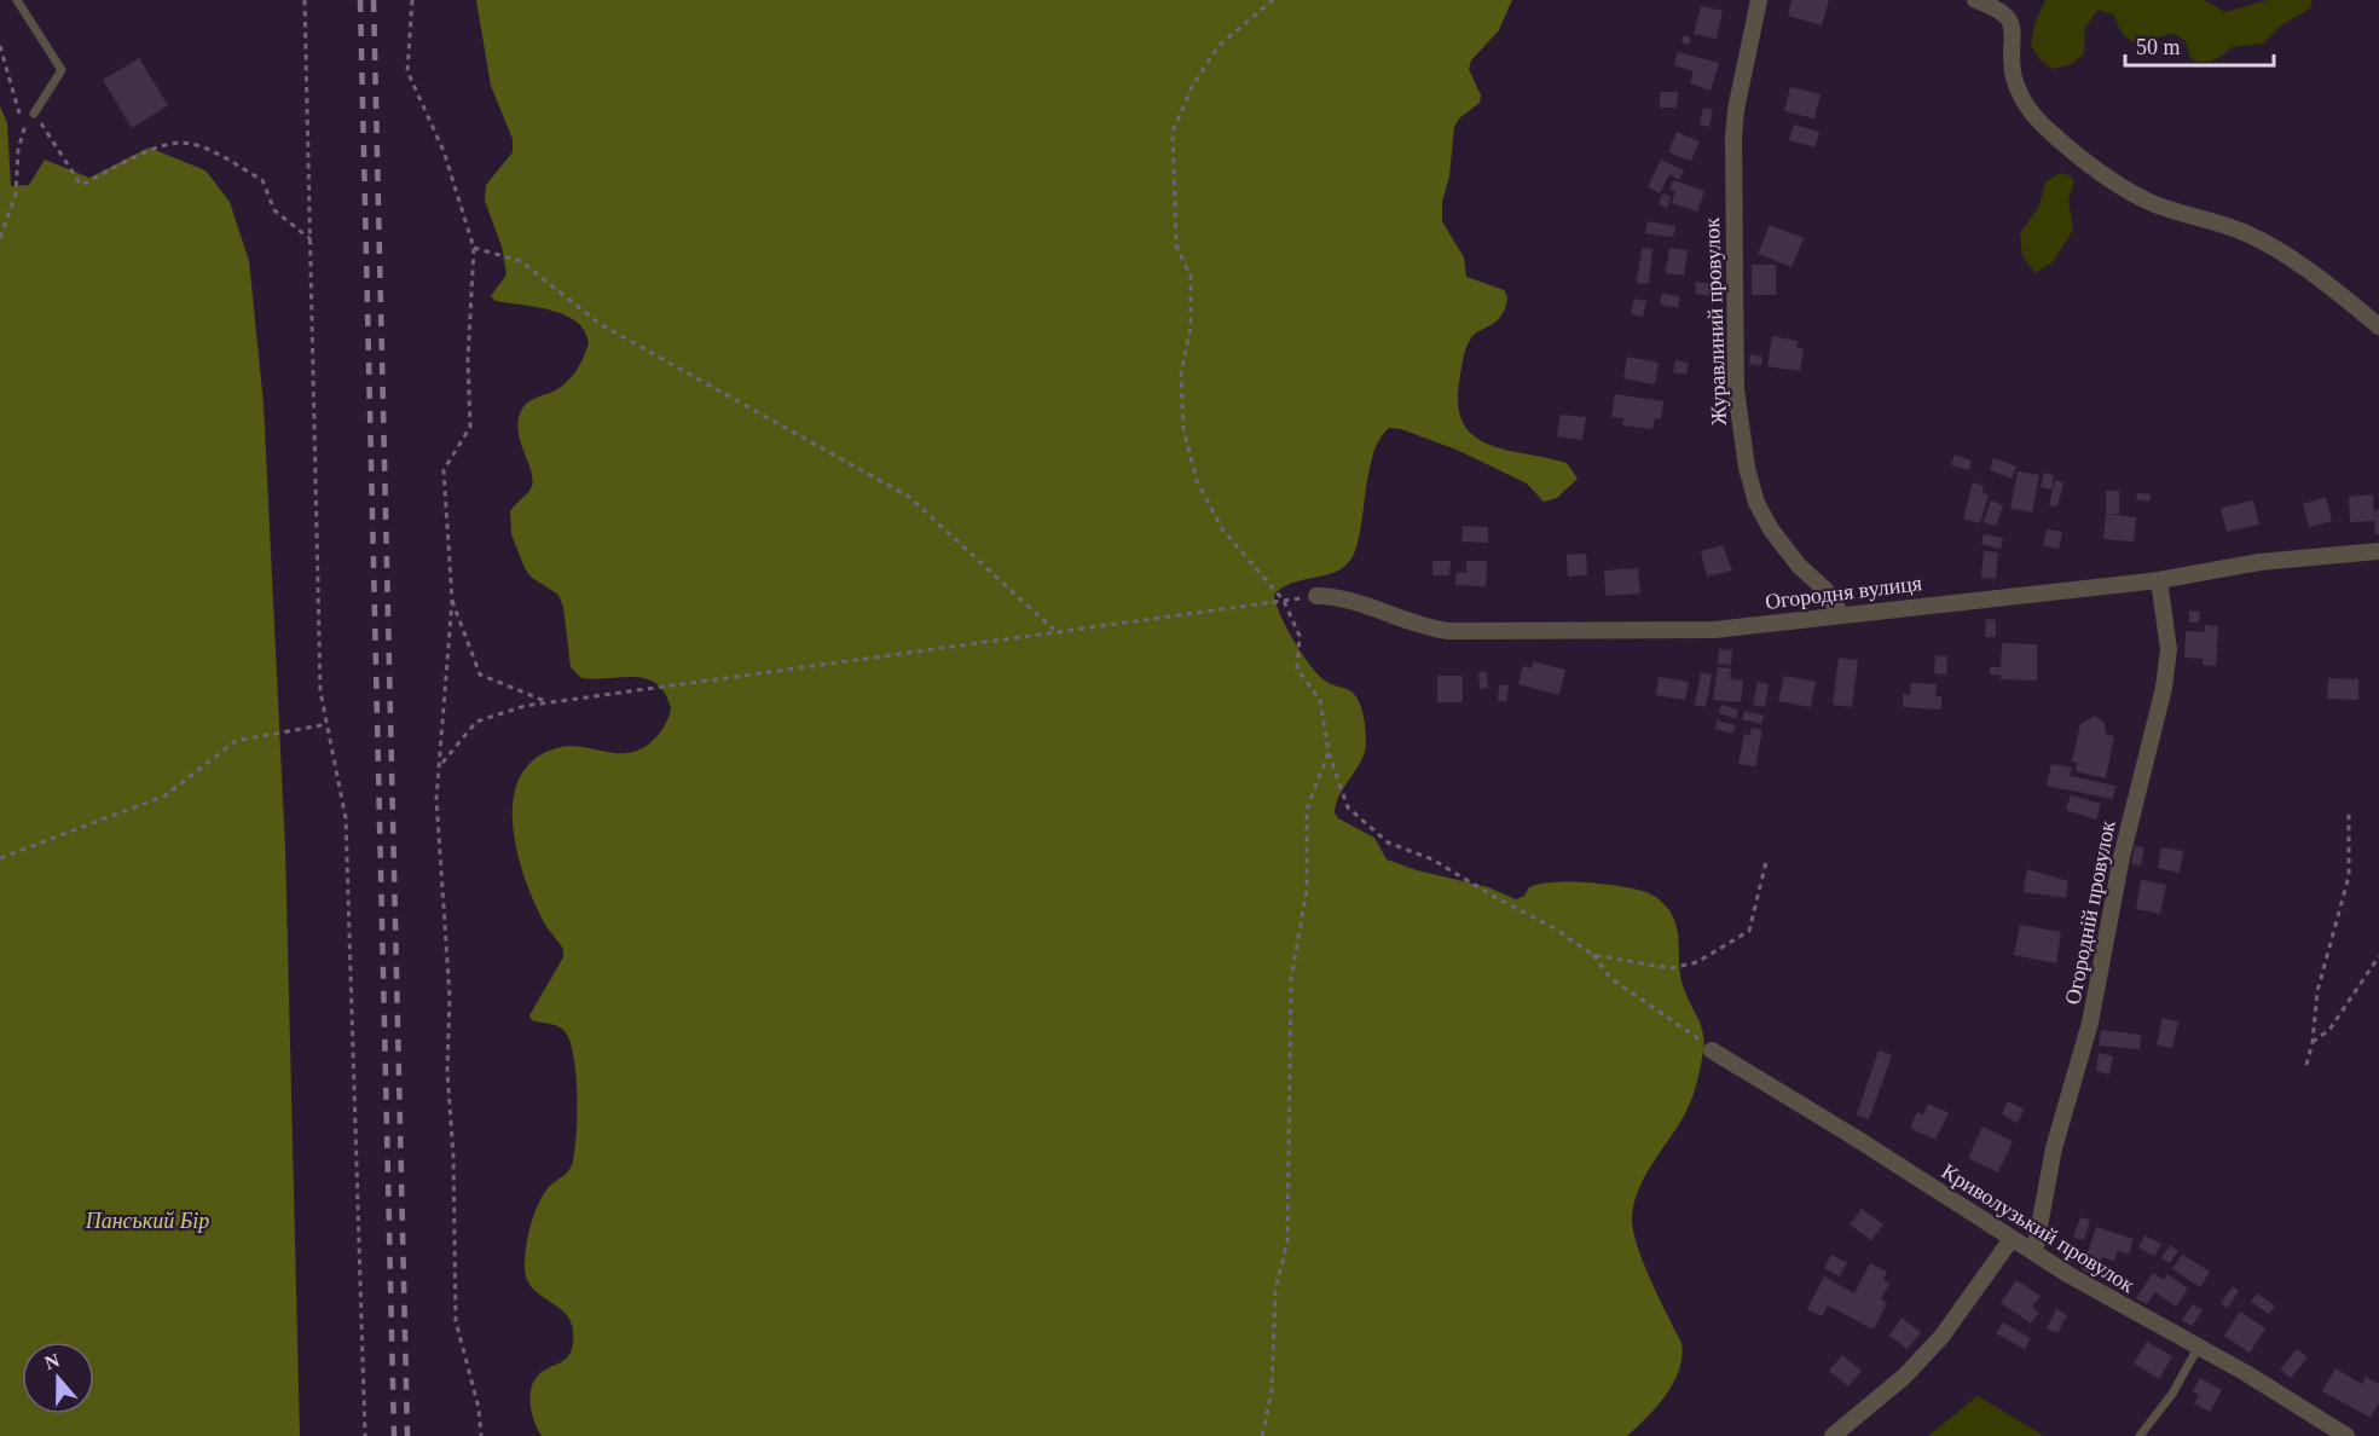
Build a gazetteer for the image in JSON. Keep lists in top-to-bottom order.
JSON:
{
  "streets": {
    "street": [
      "Журавлиний провулок",
      "Огородня вулиця",
      "Огородній провулок",
      "Криволузький провулок"
    ]
  },
  "crossings": [
    ["Журавлиний провулок", "Огородня вулиця"],
    ["Огородня вулиця", "Огородній провулок"],
    ["Огородній провулок", "Криволузький провулок"]
  ],
  "parks": ["Панський Бір"],
  "scale_bar": "50 m",
  "north": "top"
}
